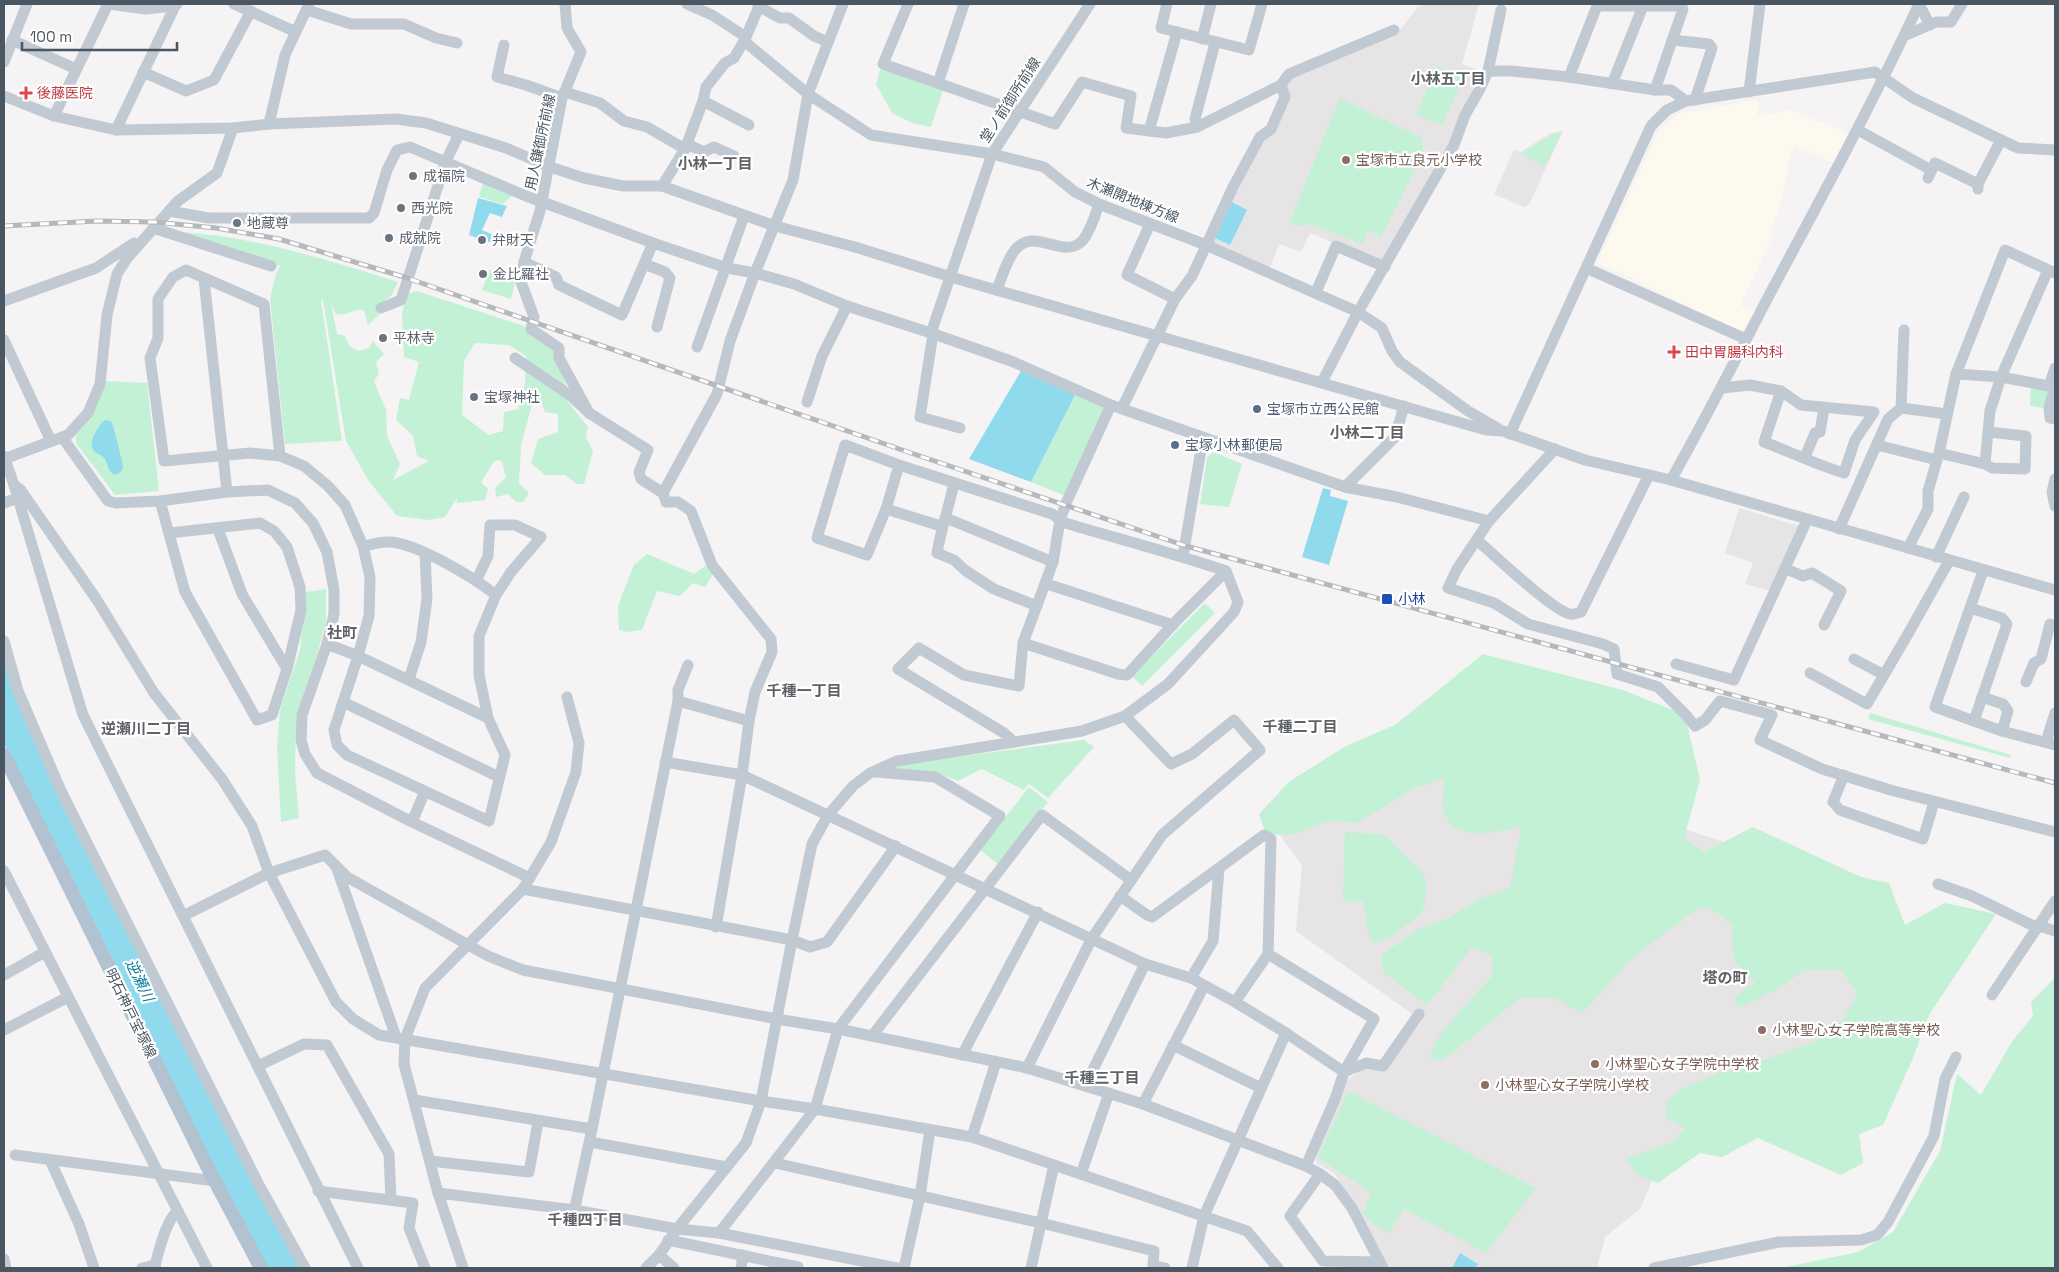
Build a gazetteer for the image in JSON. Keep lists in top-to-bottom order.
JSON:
{
  "streets": {
    "main road": ["明石神戸宝塚線"],
    "street": ["堂ノ前御所前線", "用人鎌御所前線", "木瀬開地棟方線"]
  },
  "crossings": [
    ["堂ノ前御所前線", "木瀬開地棟方線"]
  ],
  "districts": [
    "小林五丁目",
    "小林一丁目",
    "小林二丁目",
    "社町",
    "千種一丁目",
    "千種二丁目",
    "逆瀬川二丁目",
    "塔の町",
    "千種三丁目",
    "千種四丁目"
  ],
  "water": ["逆瀬川"],
  "places": {
    "health": ["後藤医院", "田中胃腸科内科"],
    "other": [
      "宝塚市立良元小学校",
      "成福院",
      "西光院",
      "地蔵尊",
      "成就院",
      "弁財天",
      "金比羅社",
      "平林寺",
      "宝塚神社",
      "宝塚市立西公民館",
      "宝塚小林郵便局",
      "小林聖心女子学院高等学校",
      "小林聖心女子学院中学校",
      "小林聖心女子学院小学校"
    ],
    "transit": ["小林"]
  },
  "scale_bar": "100 m"
}
